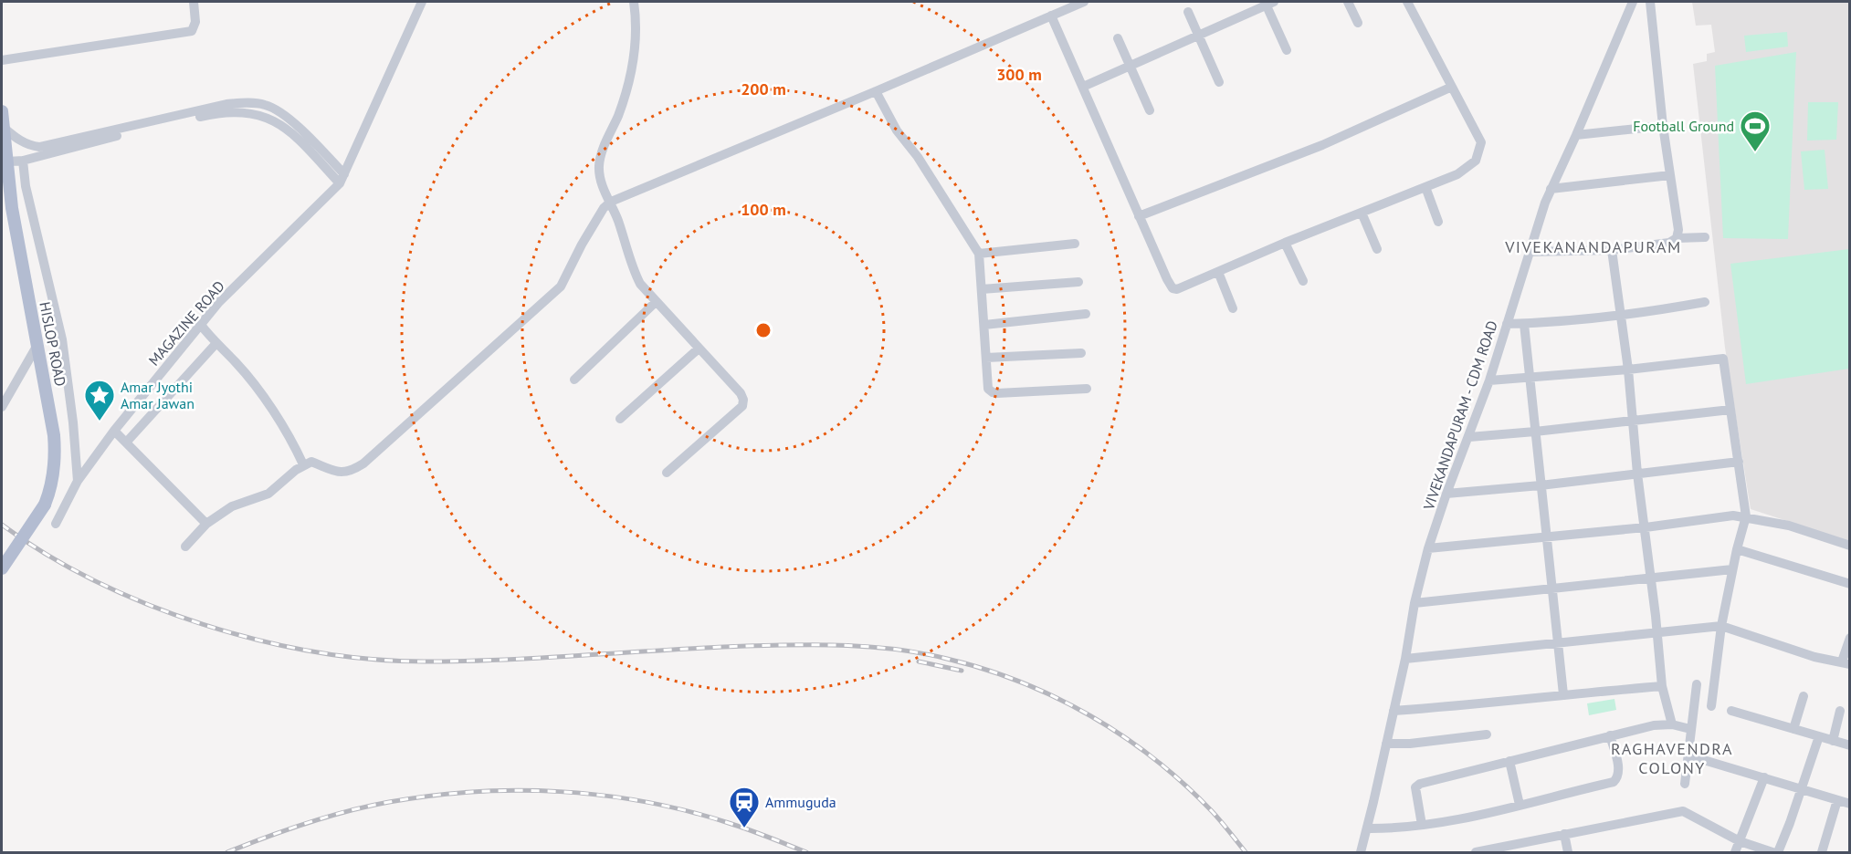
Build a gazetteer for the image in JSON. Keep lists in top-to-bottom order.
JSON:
{
  "streets": {
    "main road": ["HISLOP ROAD"],
    "street": ["MAGAZINE ROAD", "VIVEKANDAPURAM - CDM ROAD"]
  },
  "districts": ["VIVEKANANDAPURAM", "RAGHAVENDRA COLONY"],
  "places": {
    "sports": ["Football Ground"],
    "place": ["Amar Jyothi Amar Jawan"],
    "station": ["Ammuguda"]
  },
  "rings": ["300 m", "200 m", "100 m"]
}
